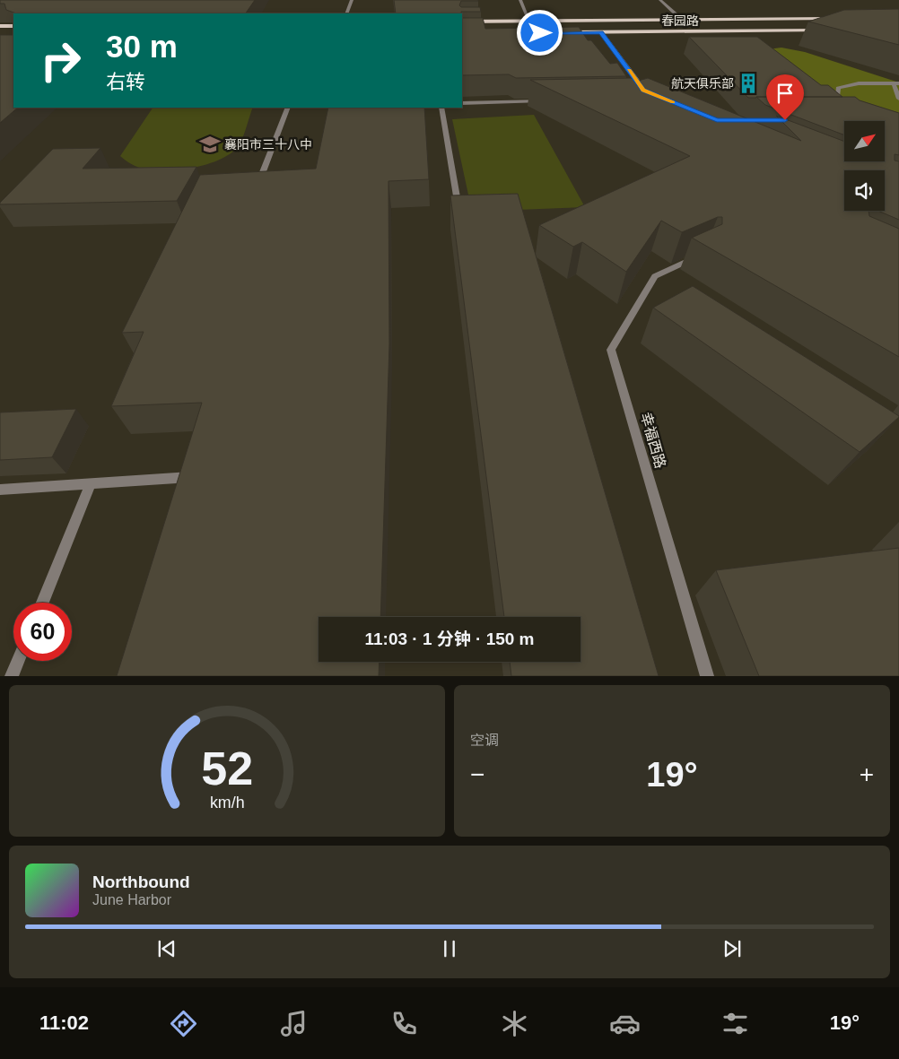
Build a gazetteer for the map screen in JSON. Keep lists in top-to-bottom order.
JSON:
{
  "streets": {
    "main road": ["春园路"],
    "street": ["幸福西路"]
  },
  "places": {
    "building": ["航天俱乐部"],
    "school or university": ["襄阳市三十八中"]
  },
  "north": "top right",
  "page": {
    "turn": ["30 m", "右转"],
    "limit": "60",
    "trip": "11:03 · 1 分钟 · 150 m",
    "tile": "空调",
    "heat": ["−", "19°", "+"],
    "song": ["Northbound", "June Harbor"],
    "tabs": ["11:02", "19°"],
    "gauge": ["52", "km/h"]
  }
}
